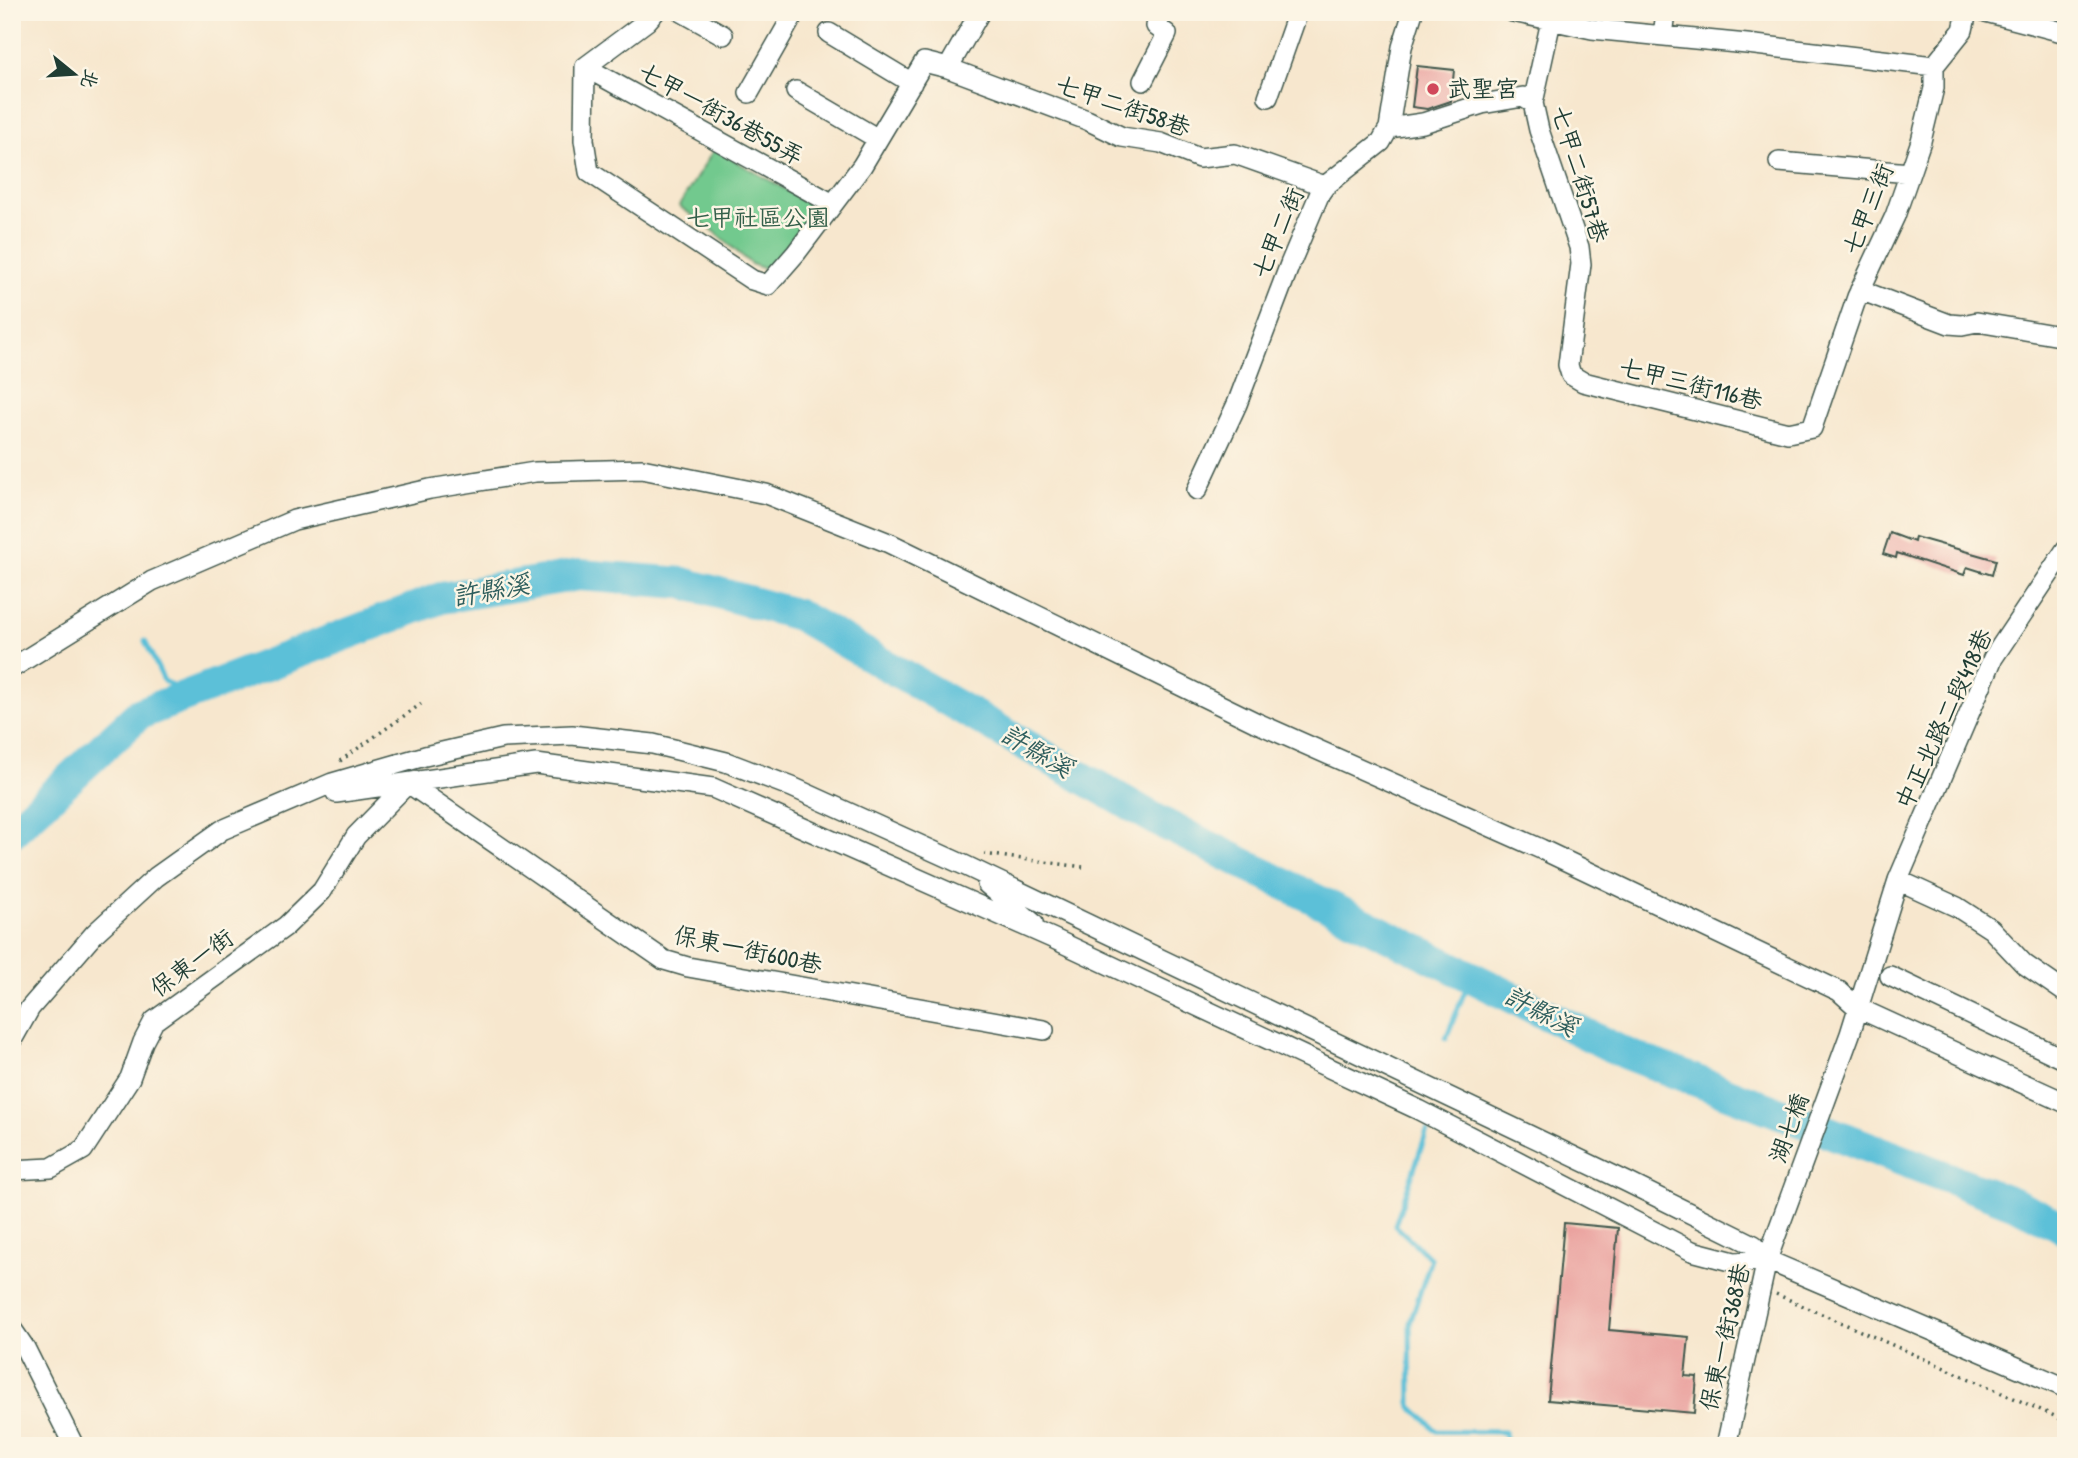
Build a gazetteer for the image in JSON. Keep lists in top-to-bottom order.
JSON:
{
  "streets": {
    "street": [
      "七甲二街58巷",
      "七甲一街36巷55弄",
      "七甲二街57巷",
      "七甲三街",
      "七甲二街",
      "七甲三街116巷",
      "中正北路二段418巷",
      "保東一街600巷",
      "保東一街",
      "湖七橋",
      "保東一街368巷"
    ]
  },
  "crossings": [
    ["七甲二街58巷", "七甲二街"],
    ["七甲二街57巷", "七甲二街"],
    ["七甲二街57巷", "七甲三街116巷"],
    ["七甲三街", "七甲三街116巷"],
    ["保東一街600巷", "保東一街"],
    ["湖七橋", "保東一街368巷"]
  ],
  "water": ["許縣溪"],
  "parks": ["七甲社區公園"],
  "places": ["武聖宮"],
  "north": "right"
}
